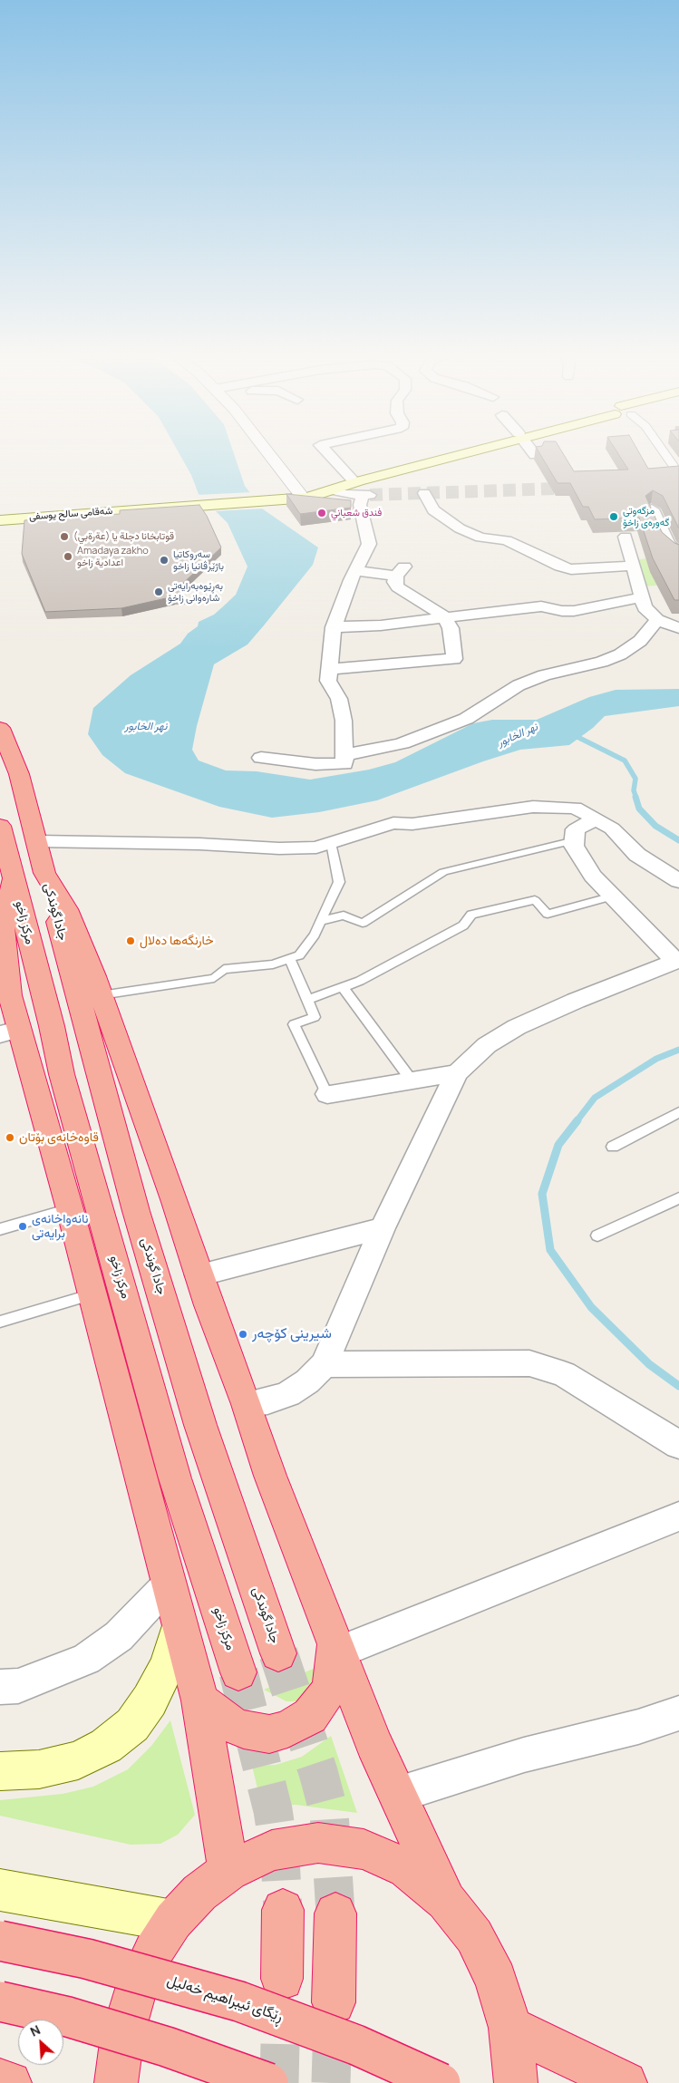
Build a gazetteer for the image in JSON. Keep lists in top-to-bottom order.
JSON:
{
  "streets": {
    "highway": ["جادا گوندکی", "مركز زاخو", "ڕێگای ئیبراهیم خەلیل"],
    "main road": ["شەقامی سالح یوسفی"]
  },
  "water": ["نهر الخابور"],
  "places": [
    "فندق شعباني",
    "مزگەوتی گەورەی زاخۆ",
    "قوتابخانا دجلة يا (عةرةبي)",
    "Amadaya zakho اعدادية زاخو",
    "سه‌روكاتيا باژێرڤانيا زاخو",
    "بەڕێوەبەرایەتی شارەوانی زاخۆ",
    "خارنگەها دەلال",
    "قاوەخانەی بۆتان",
    "نانەواخانەی برایەتی",
    "شیرینی کۆچەر"
  ],
  "north": "top left"
}
